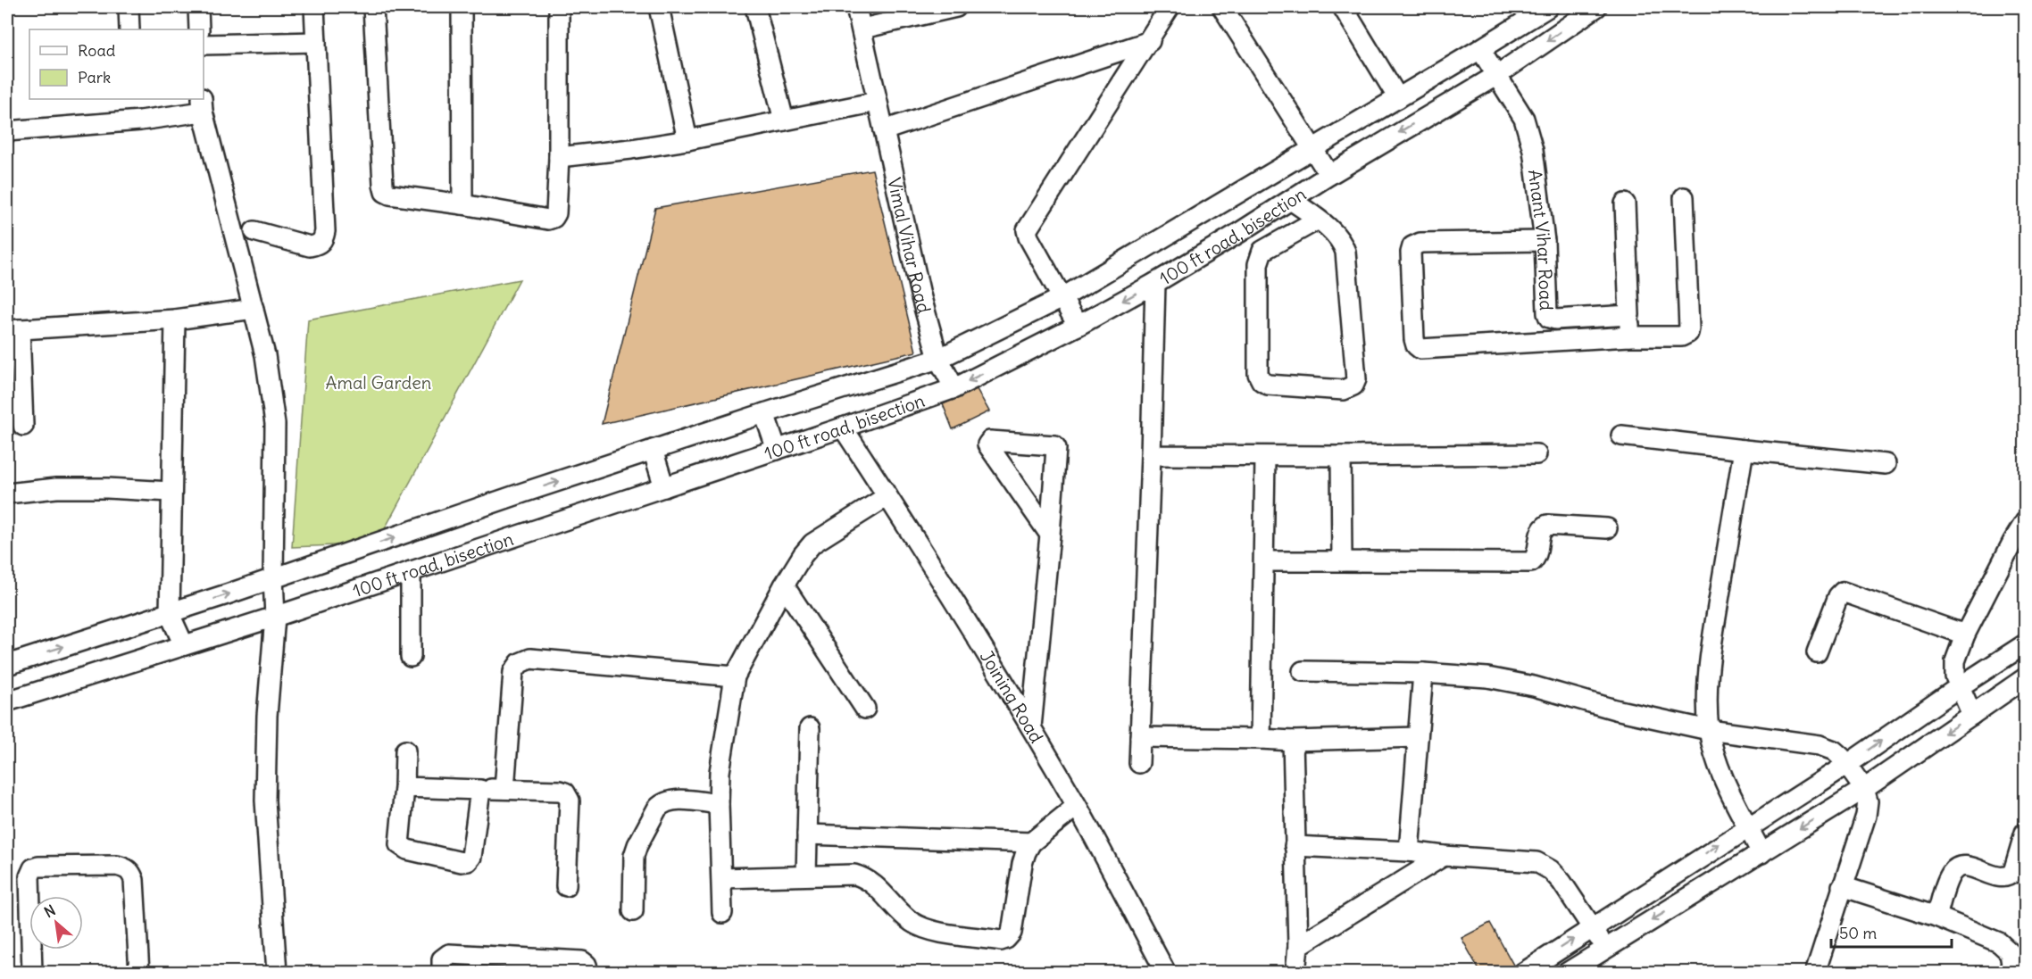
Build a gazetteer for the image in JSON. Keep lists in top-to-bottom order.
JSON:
{
  "streets": {
    "street": [
      "100 ft road, bisection",
      "Anant Vihar Road",
      "Vimal Vihar Road",
      "Joining Road"
    ]
  },
  "crossings": [
    ["100 ft road, bisection", "Anant Vihar Road"],
    ["100 ft road, bisection", "Vimal Vihar Road"],
    ["100 ft road, bisection", "Joining Road"]
  ],
  "parks": ["Amal Garden"],
  "legend": ["Road", "Park"],
  "scale_bar": "50 m",
  "north": "top left"
}
